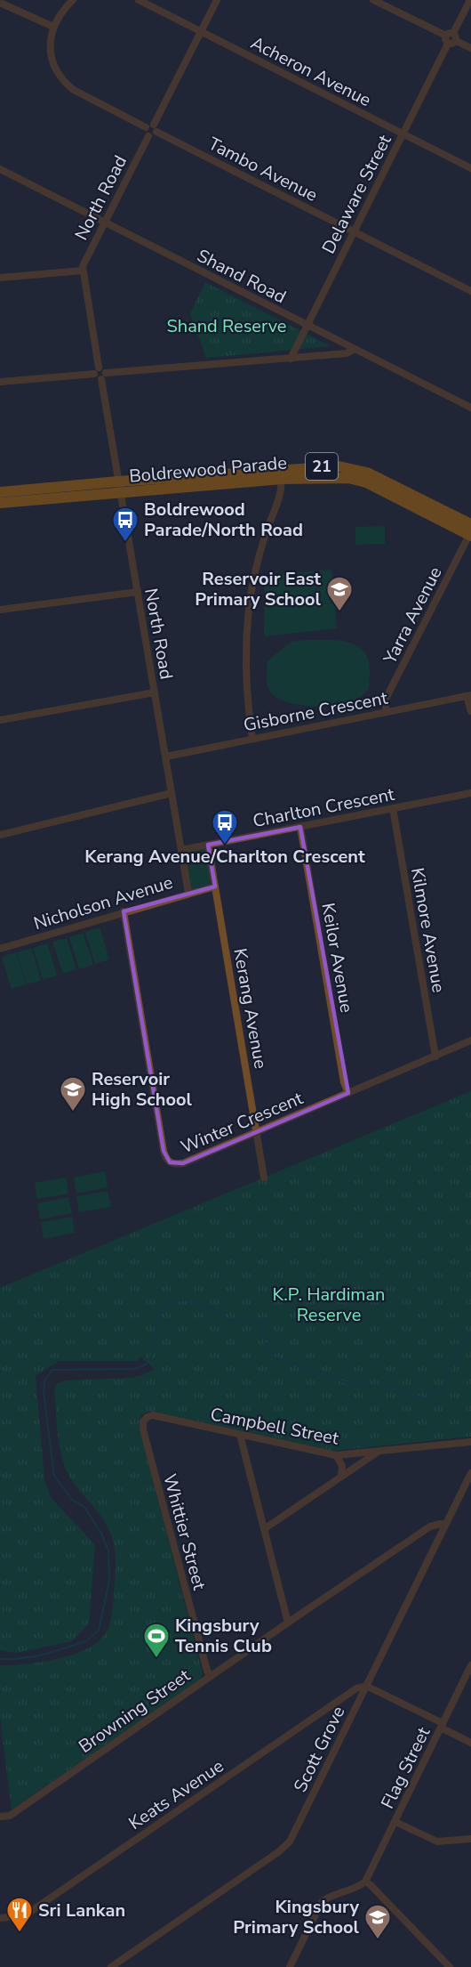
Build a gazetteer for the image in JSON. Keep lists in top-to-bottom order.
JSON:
{
  "streets": {
    "main road": ["21", "Boldrewood Parade"],
    "street": [
      "Acheron Avenue",
      "Tambo Avenue",
      "Delaware Street",
      "North Road",
      "Shand Road",
      "Yarra Avenue",
      "Gisborne Crescent",
      "Charlton Crescent",
      "Nicholson Avenue",
      "Kilmore Avenue",
      "Keilor Avenue",
      "Kerang Avenue",
      "Winter Crescent",
      "Campbell Street",
      "Whittier Street",
      "Browning Street",
      "Scott Grove",
      "Flag Street",
      "Keats Avenue"
    ]
  },
  "crossings": [
    ["Acheron Avenue", "Delaware Street"],
    ["Tambo Avenue", "Delaware Street"],
    ["Tambo Avenue", "North Road"],
    ["Delaware Street", "Shand Road"],
    ["North Road", "Shand Road"],
    ["North Road", "Boldrewood Parade"],
    ["North Road", "Gisborne Crescent"],
    ["North Road", "Charlton Crescent"],
    ["North Road", "Nicholson Avenue"],
    ["Boldrewood Parade", "Yarra Avenue"],
    ["Yarra Avenue", "Gisborne Crescent"],
    ["Charlton Crescent", "Kilmore Avenue"],
    ["Charlton Crescent", "Keilor Avenue"],
    ["Charlton Crescent", "Kerang Avenue"],
    ["Nicholson Avenue", "Kerang Avenue"],
    ["Nicholson Avenue", "Winter Crescent"],
    ["Kilmore Avenue", "Winter Crescent"],
    ["Keilor Avenue", "Winter Crescent"],
    ["Kerang Avenue", "Winter Crescent"],
    ["Campbell Street", "Whittier Street"],
    ["Whittier Street", "Browning Street"],
    ["Browning Street", "Scott Grove"],
    ["Scott Grove", "Keats Avenue"]
  ],
  "parks": ["Shand Reserve", "K.P. Hardiman Reserve"],
  "places": {
    "bus stop": ["Boldrewood Parade/North Road", "Kerang Avenue/Charlton Crescent"],
    "school or university": ["Reservoir East Primary School", "Reservoir High School", "Kingsbury Primary School"],
    "sports": ["Kingsbury Tennis Club"],
    "restaurant": ["Sri Lankan"]
  }
}
